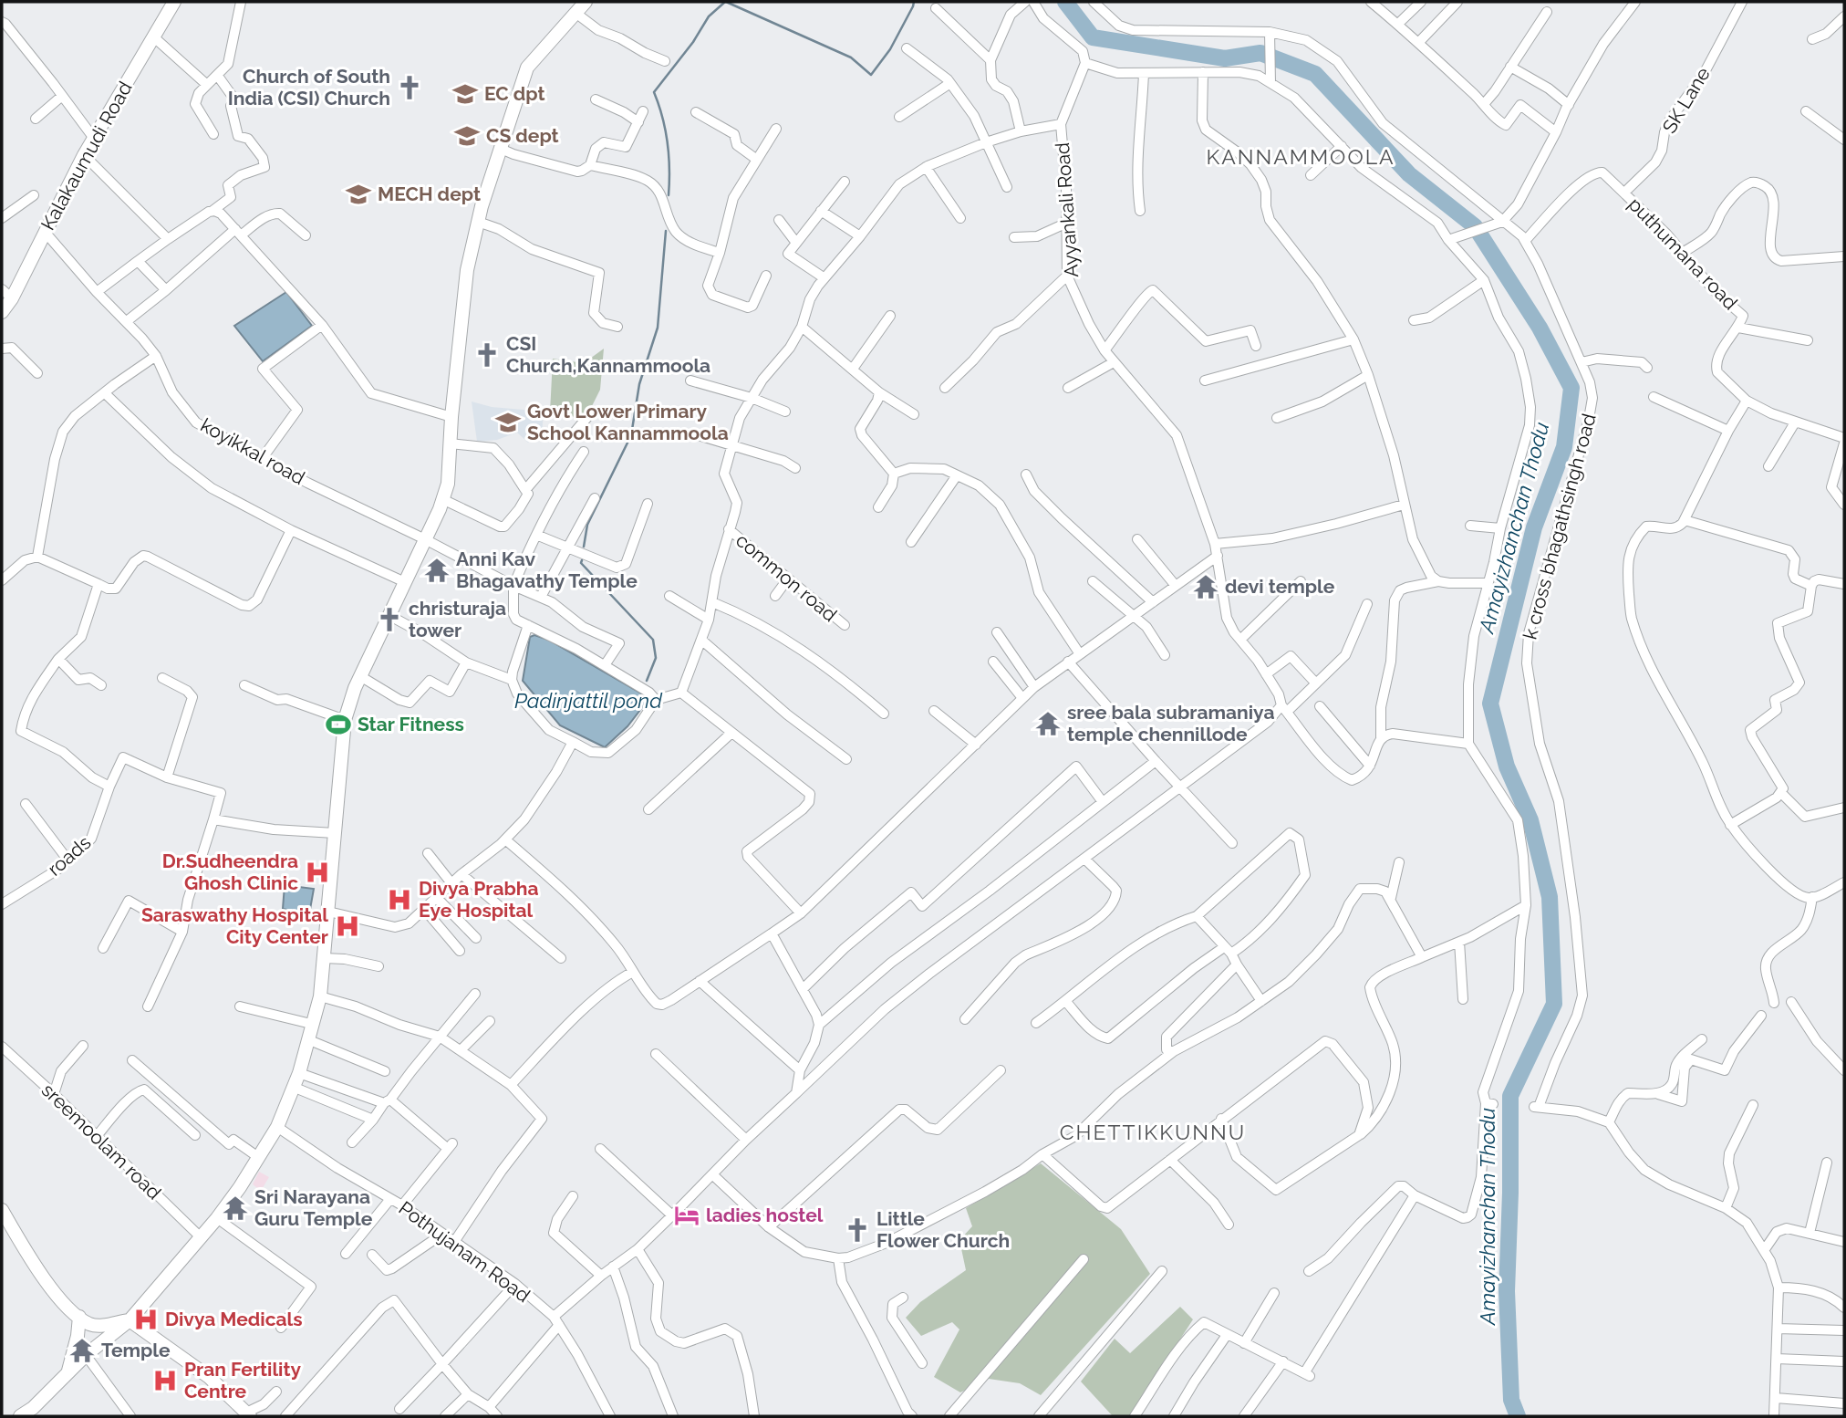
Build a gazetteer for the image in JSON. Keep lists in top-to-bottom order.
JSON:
{
  "streets": {
    "main road": ["Kalakaumudi Road"],
    "street": [
      "SK Lane",
      "Ayyankali Road",
      "puthumana road",
      "koyikkal road",
      "k cross bhagathsingh road",
      "common road",
      "roads",
      "sreemoolam road",
      "Pothujanam Road"
    ]
  },
  "crossings": [
    ["SK Lane", "puthumana road"],
    ["Kalakaumudi Road", "koyikkal road"],
    ["puthumana road", "k cross bhagathsingh road"]
  ],
  "districts": ["KANNAMMOOLA", "CHETTIKKUNNU"],
  "water": ["Amayizhanchan Thodu", "Padinjattil pond"],
  "places": {
    "church": [
      "Church of South India (CSI) Church",
      "CSI Church,Kannammoola",
      "christuraja tower",
      "Little Flower Church"
    ],
    "school or university": [
      "EC dpt",
      "CS dept",
      "MECH dept",
      "Govt Lower Primary School Kannammoola"
    ],
    "temple": [
      "Anni Kav Bhagavathy Temple",
      "devi temple",
      "sree bala subramaniya temple chennillode",
      "Sri Narayana Guru Temple",
      "Temple"
    ],
    "sports": ["Star Fitness"],
    "hospital": [
      "Dr.Sudheendra Ghosh Clinic",
      "Divya Prabha Eye Hospital",
      "Saraswathy Hospital City Center",
      "Divya Medicals",
      "Pran Fertility Centre"
    ],
    "hotel": ["ladies hostel"]
  }
}
